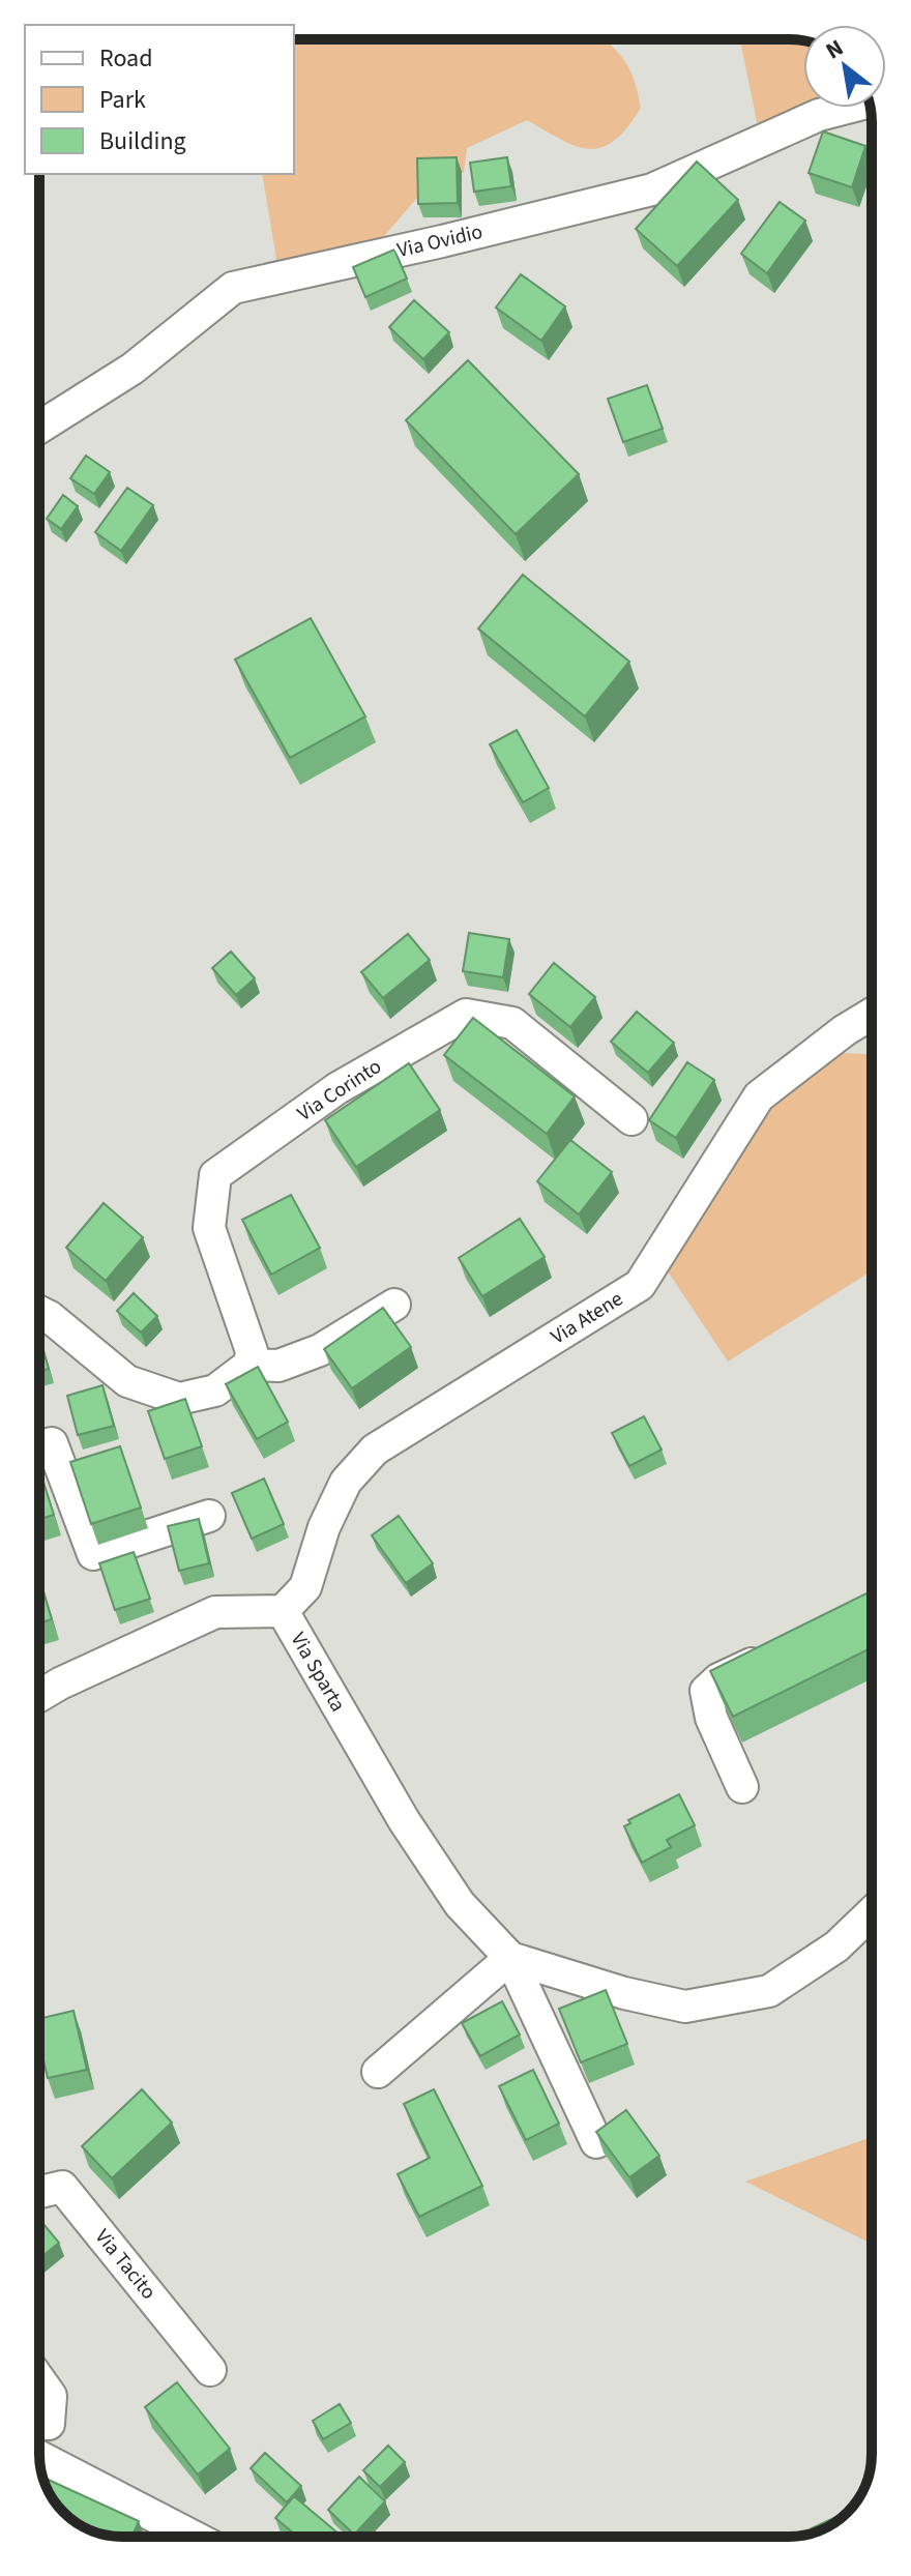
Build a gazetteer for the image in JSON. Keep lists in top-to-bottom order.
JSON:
{
  "streets": {
    "street": [
      "Via Ovidio",
      "Via Corinto",
      "Via Atene",
      "Via Sparta",
      "Via Tacito"
    ]
  },
  "crossings": [
    ["Via Atene", "Via Sparta"]
  ],
  "legend": ["Road", "Park", "Building"],
  "north": "top left"
}
